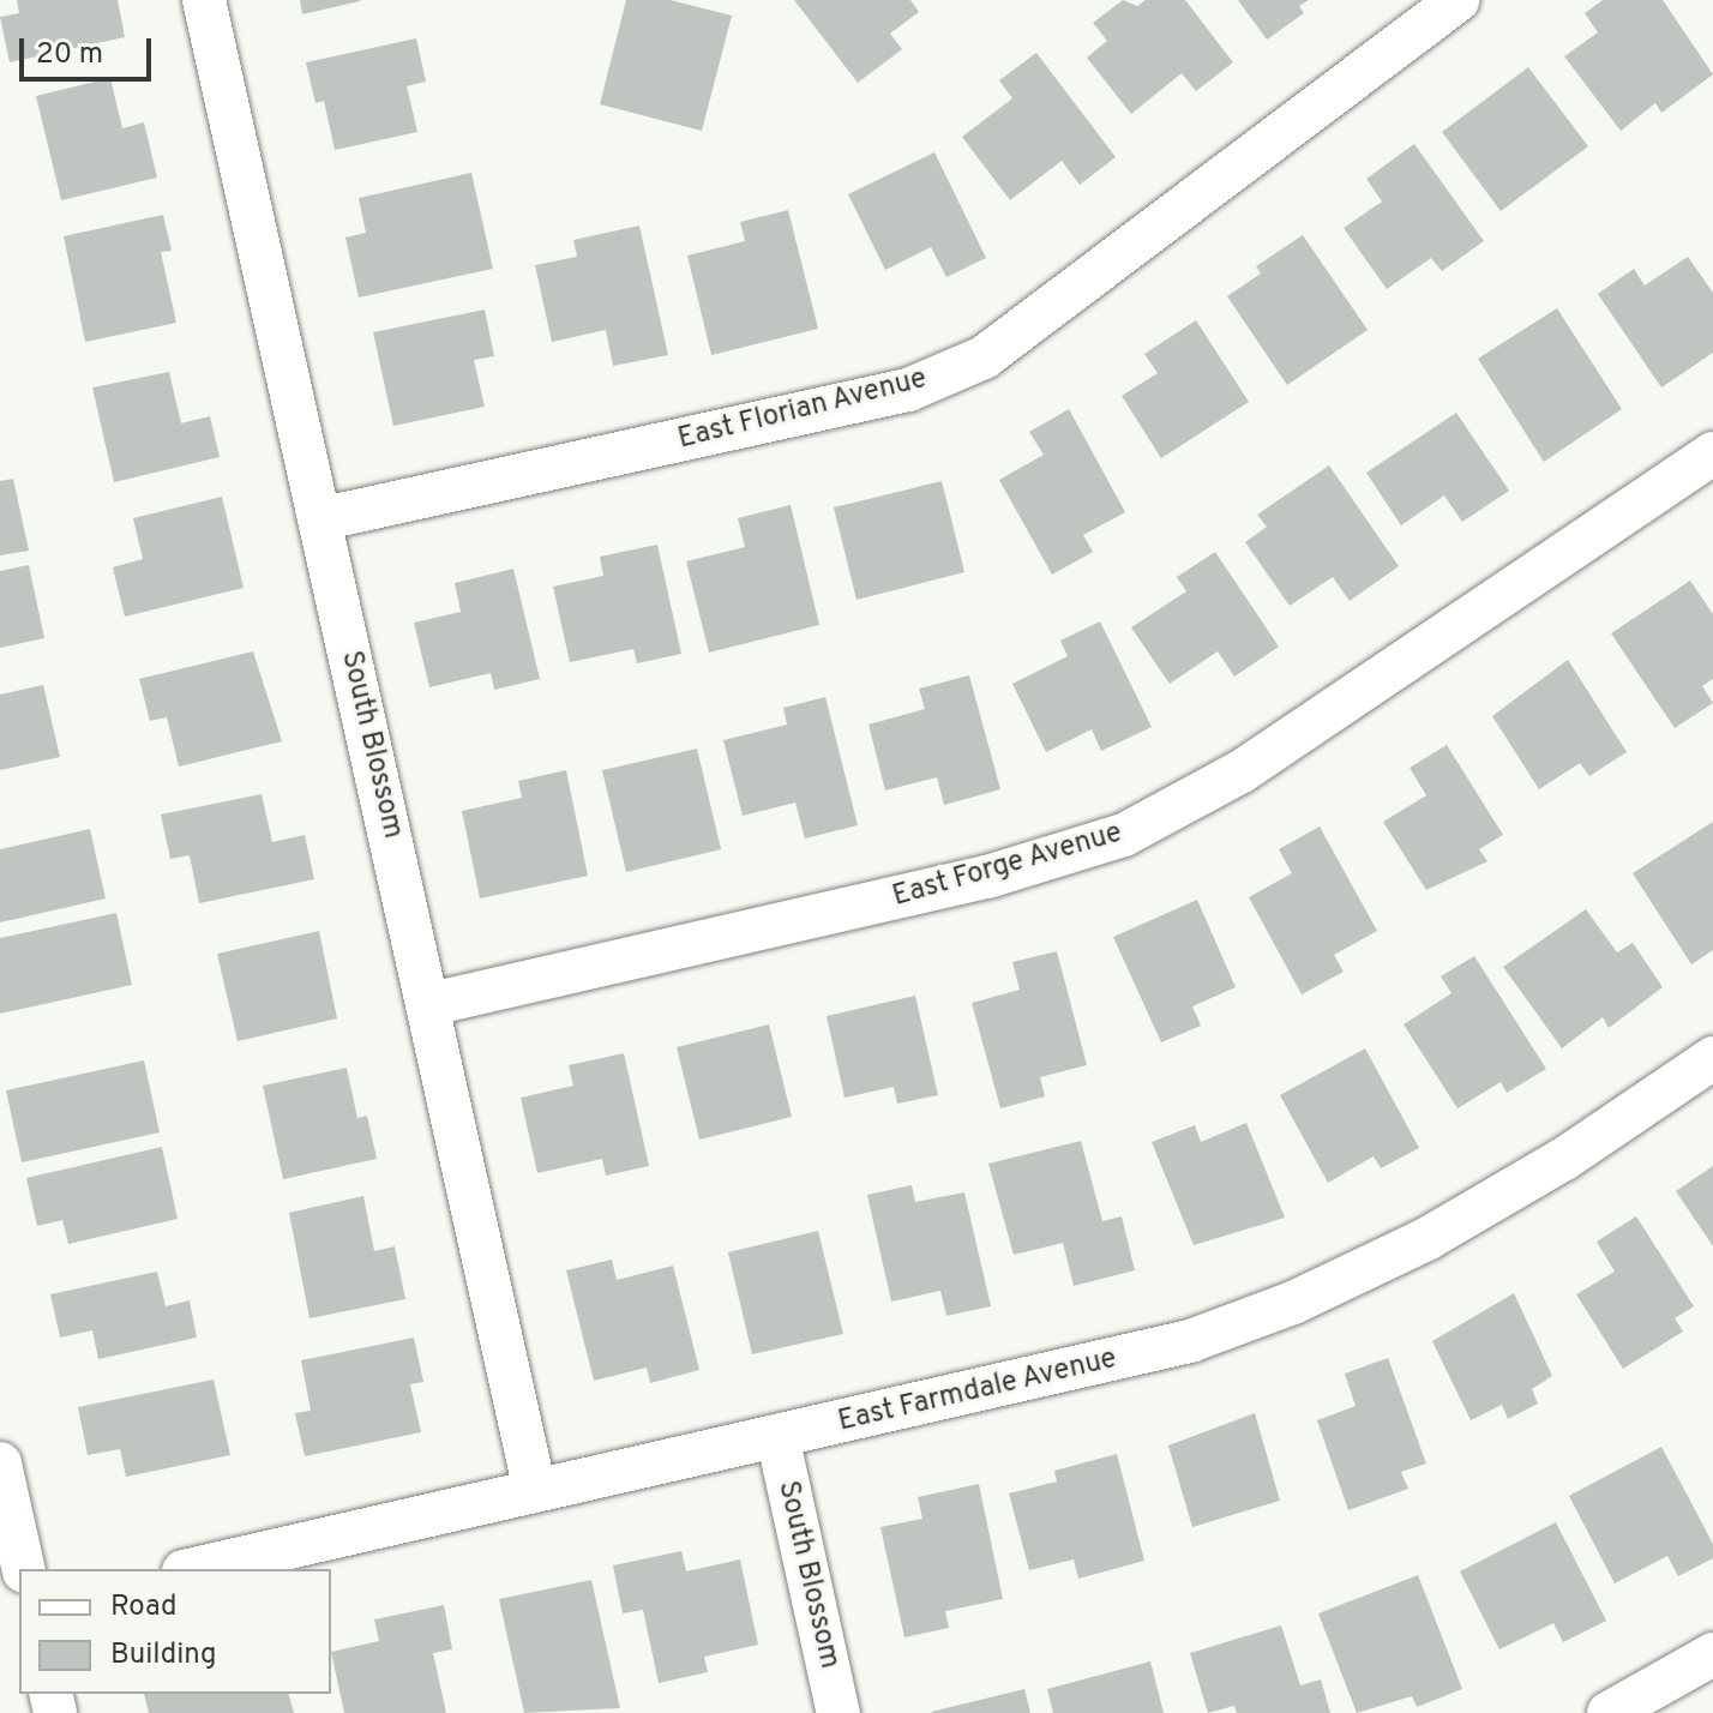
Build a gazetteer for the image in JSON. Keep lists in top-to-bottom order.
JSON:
{
  "streets": {
    "street": [
      "East Florian Avenue",
      "South Blossom",
      "East Forge Avenue",
      "East Farmdale Avenue"
    ]
  },
  "crossings": [
    ["East Florian Avenue", "South Blossom"],
    ["South Blossom", "East Forge Avenue"],
    ["South Blossom", "East Farmdale Avenue"]
  ],
  "legend": ["Road", "Building"],
  "scale_bar": "20 m"
}
